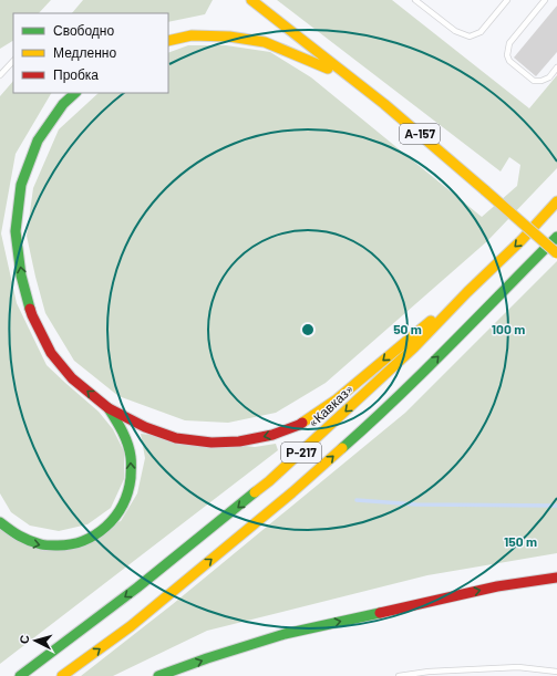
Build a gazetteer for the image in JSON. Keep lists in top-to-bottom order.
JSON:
{
  "streets": {
    "main road": ["А-157", "«Кавказ»", "Р-217"]
  },
  "legend": ["Свободно", "Медленно", "Пробка"],
  "north": "left",
  "rings": ["50 m", "100 m", "150 m"]
}
